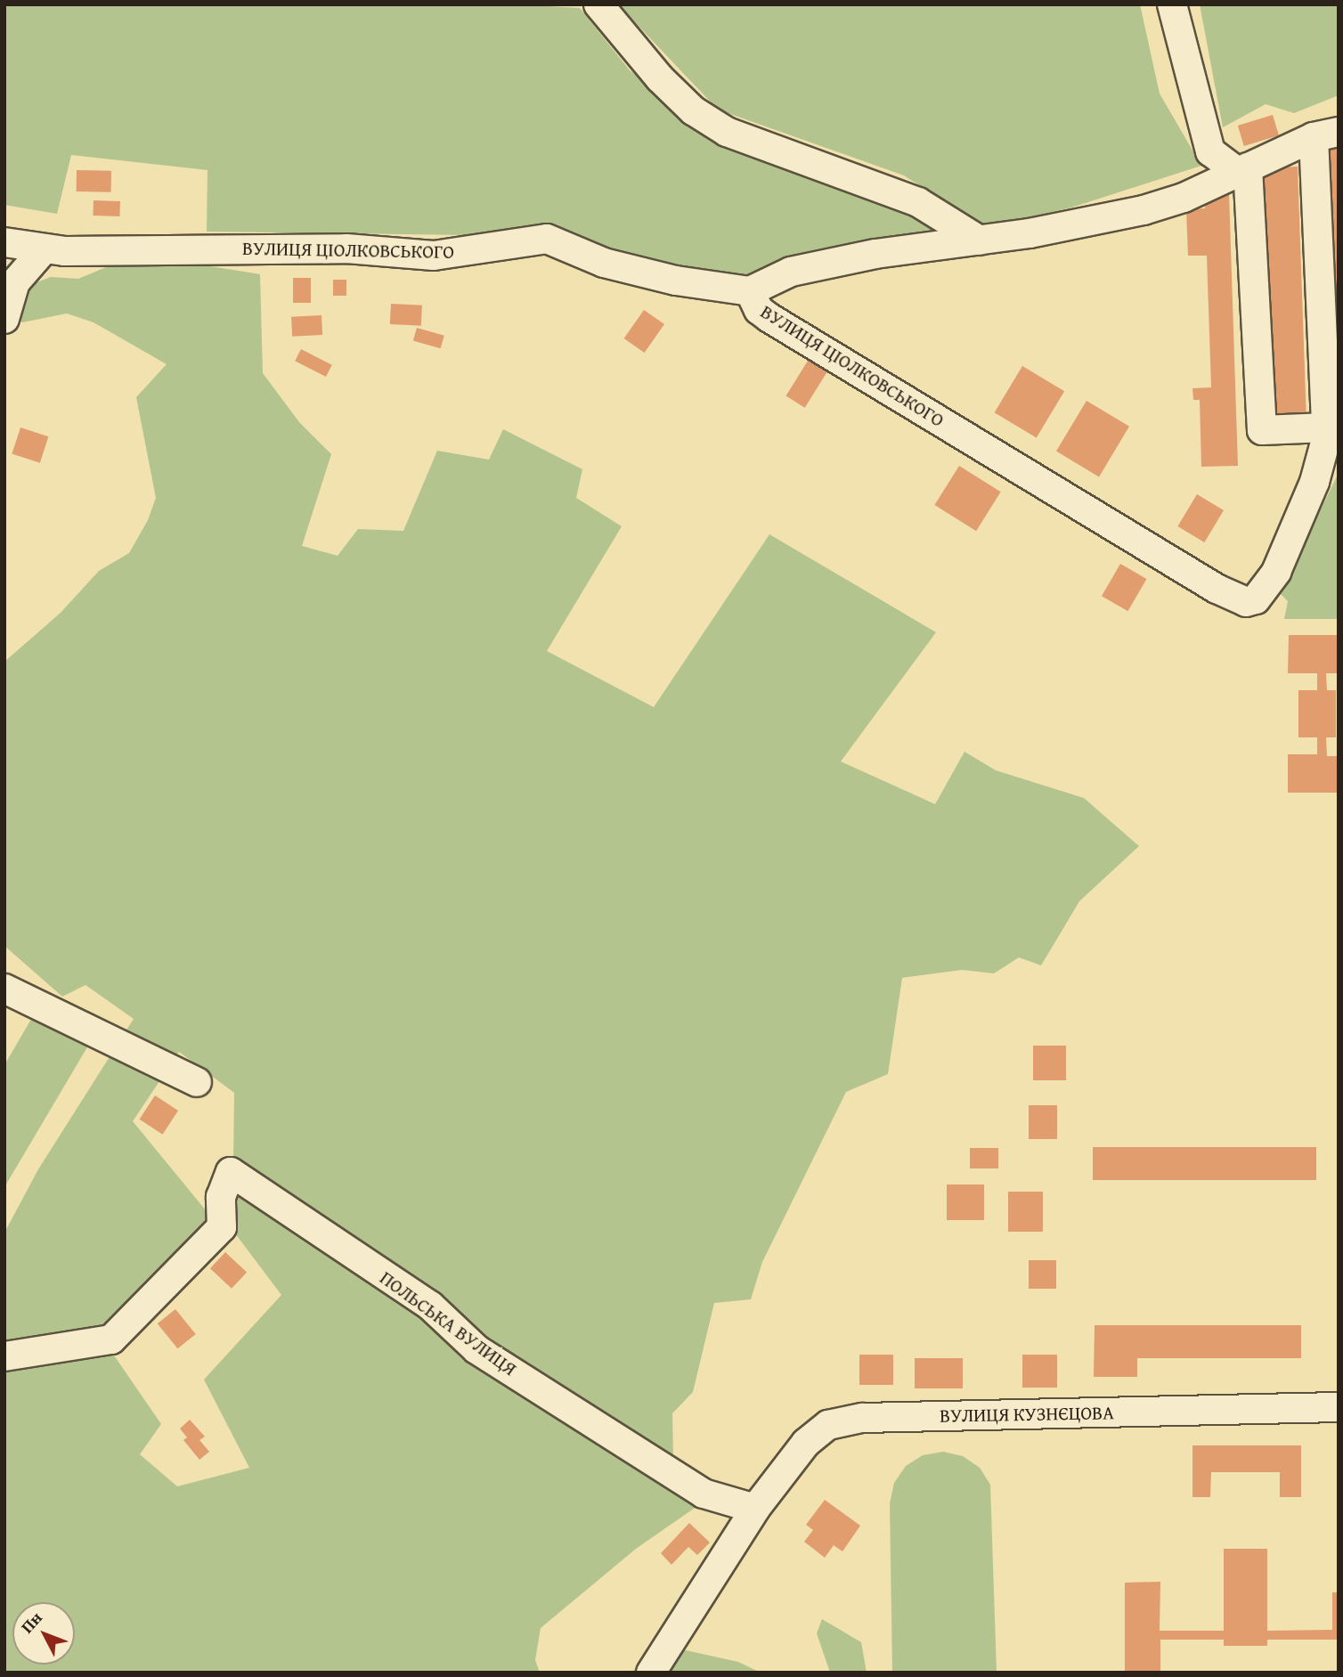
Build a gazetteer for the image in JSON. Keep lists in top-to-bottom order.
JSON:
{
  "streets": {
    "street": ["ВУЛИЦЯ ЦІОЛКОВСЬКОГО", "ПОЛЬСЬКА ВУЛИЦЯ", "ВУЛИЦЯ КУЗНЄЦОВА"]
  },
  "crossings": [
    ["ПОЛЬСЬКА ВУЛИЦЯ", "ВУЛИЦЯ КУЗНЄЦОВА"]
  ],
  "north": "top left"
}
